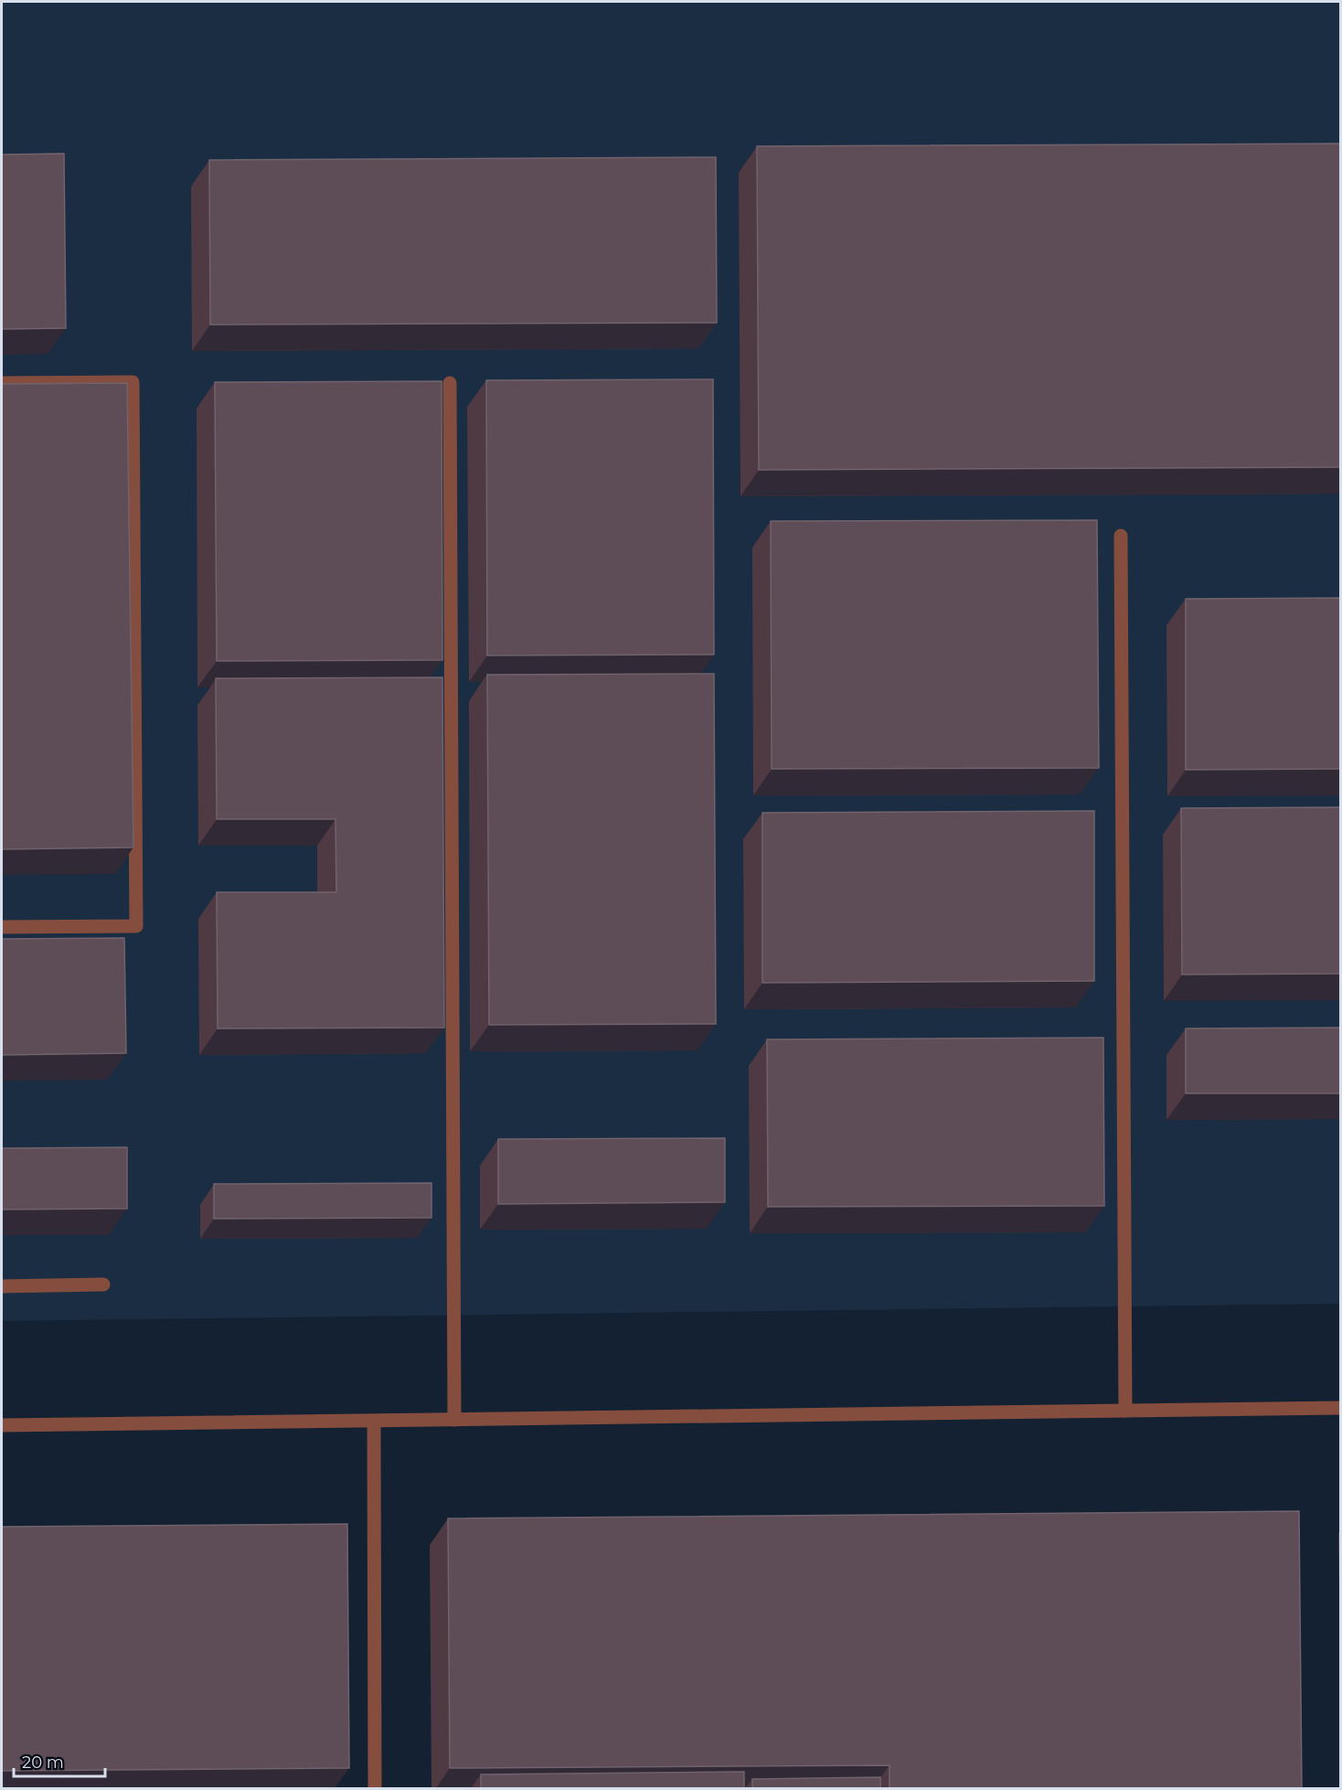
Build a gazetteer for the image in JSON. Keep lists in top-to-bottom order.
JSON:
{
  "scale_bar": "20 m"
}
